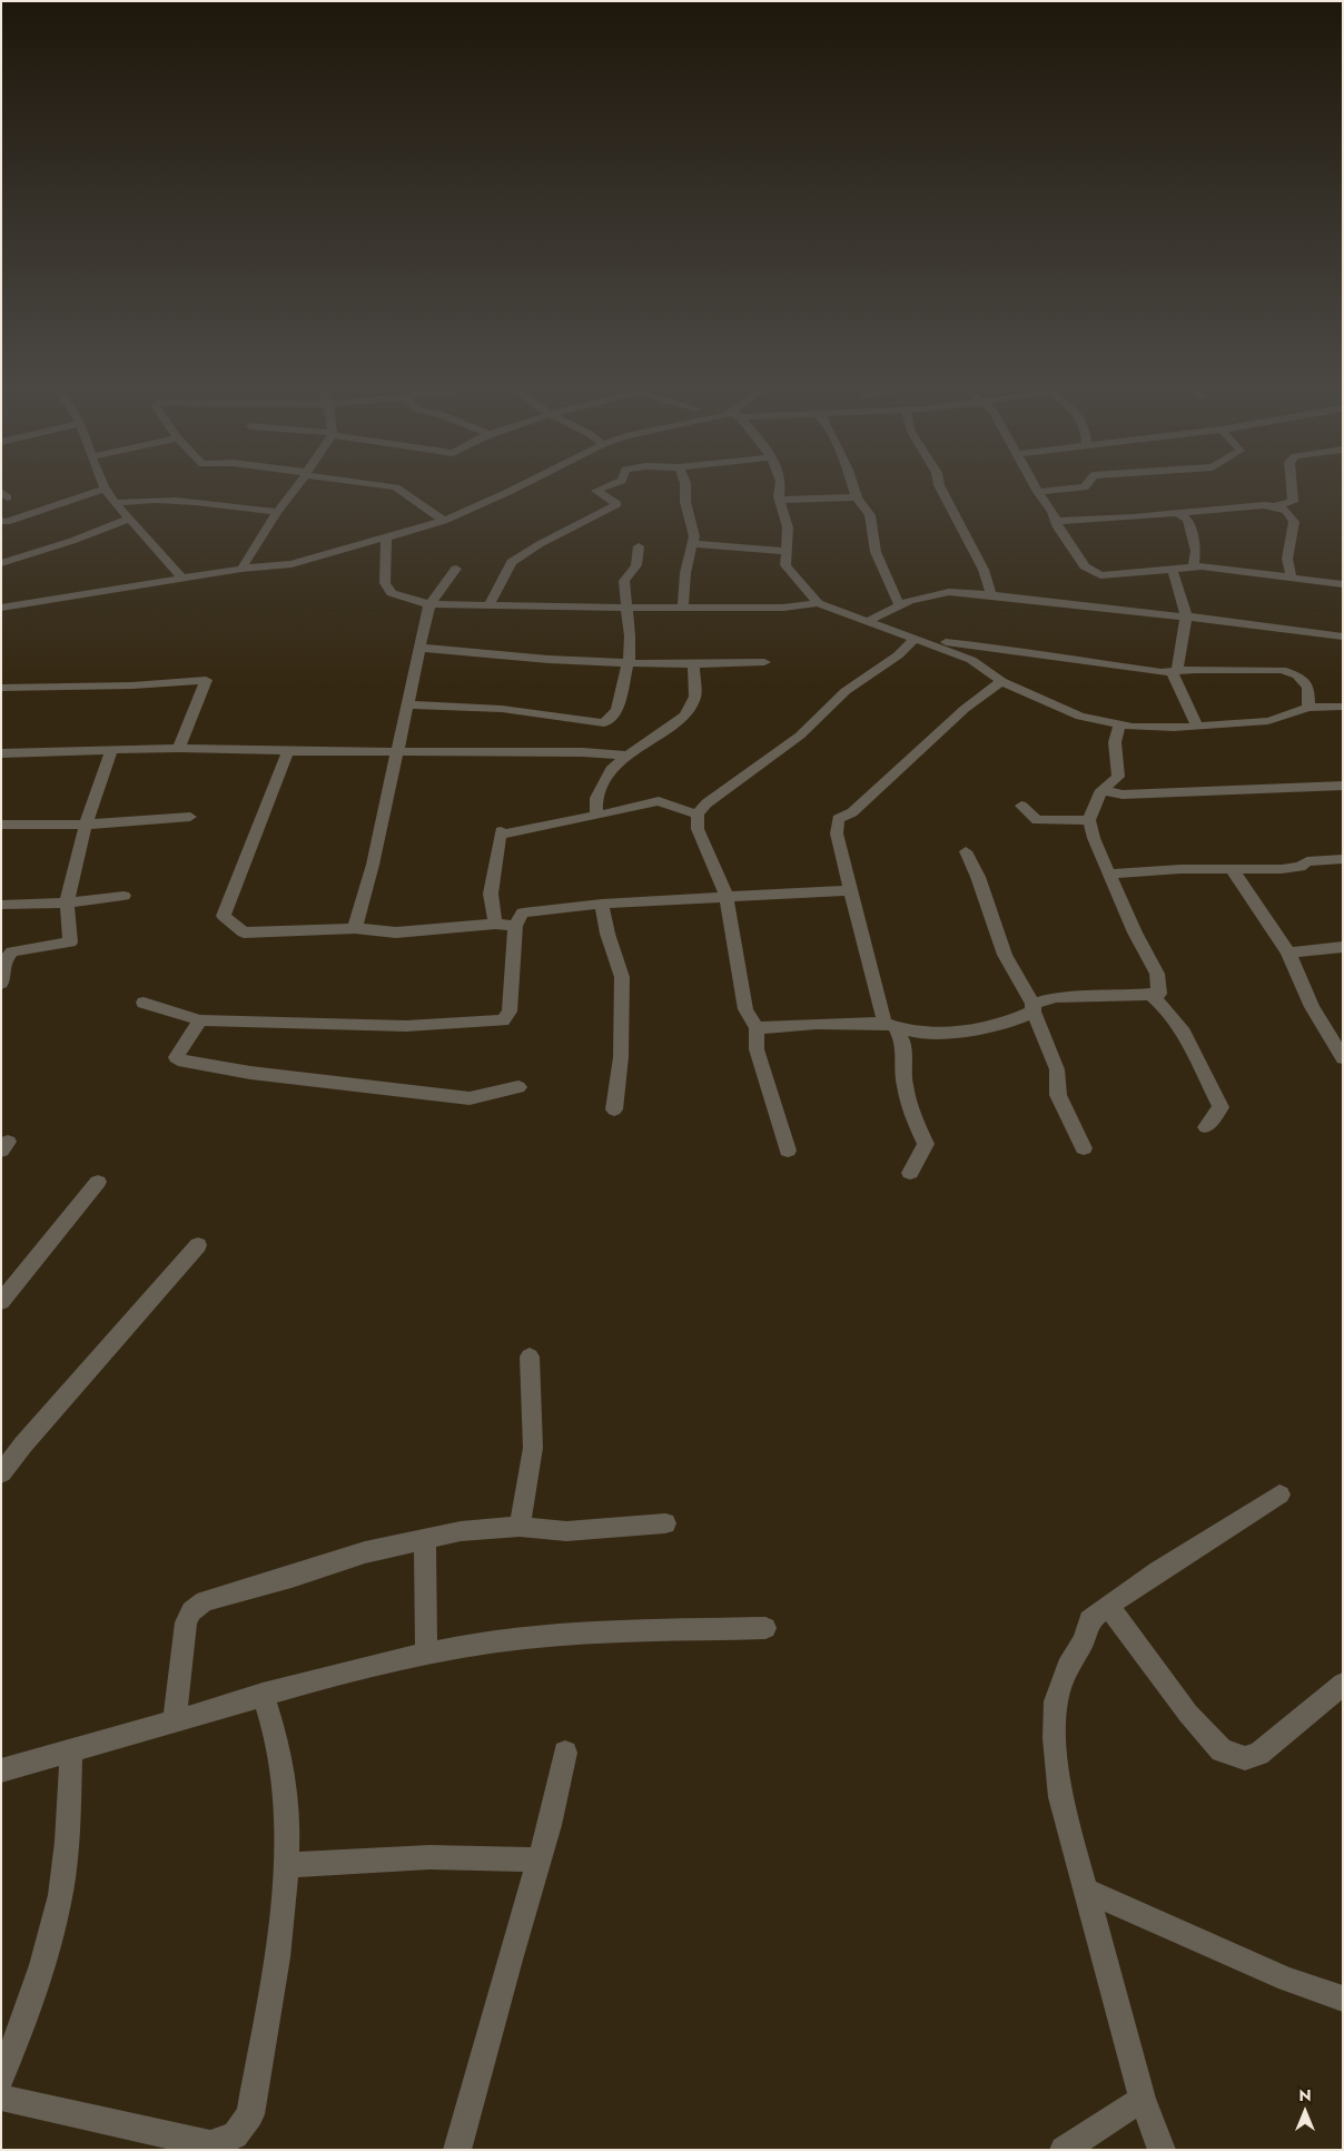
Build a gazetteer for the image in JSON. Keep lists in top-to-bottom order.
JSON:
{
  "north": "top"
}
